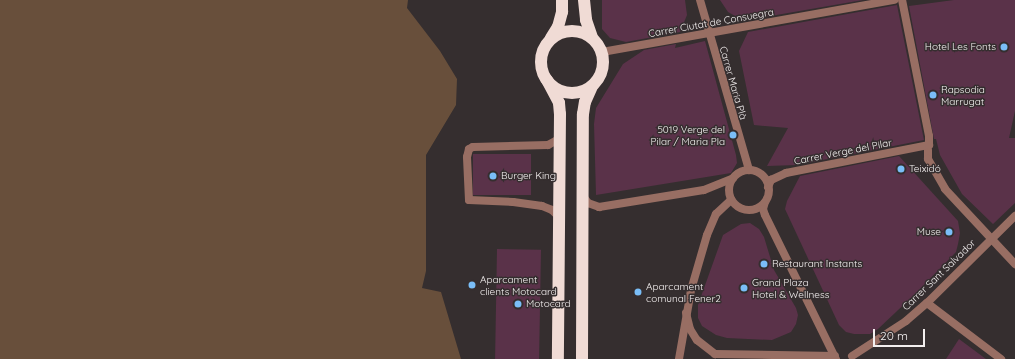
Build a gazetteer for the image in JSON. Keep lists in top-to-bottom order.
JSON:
{
  "streets": {
    "street": [
      "Carrer Ciutat de Consuegra",
      "Carrer Maria Plà",
      "Carrer Verge del Pilar",
      "Carrer Sant Salvador"
    ]
  },
  "crossings": [
    ["Carrer Ciutat de Consuegra", "Carrer Maria Plà"],
    ["Carrer Maria Plà", "Carrer Verge del Pilar"]
  ],
  "places": [
    "Hotel Les Fonts",
    "Rapsodia Marrugat",
    "5019 Verge del Pilar / Maria Pla",
    "Teixidó",
    "Burger King",
    "Muse",
    "Restaurant Instants",
    "Aparcament clients Motocard",
    "Grand Plaza Hotel & Wellness",
    "Aparcament comunal Fener2",
    "Motocard"
  ],
  "scale_bar": "20 m"
}
